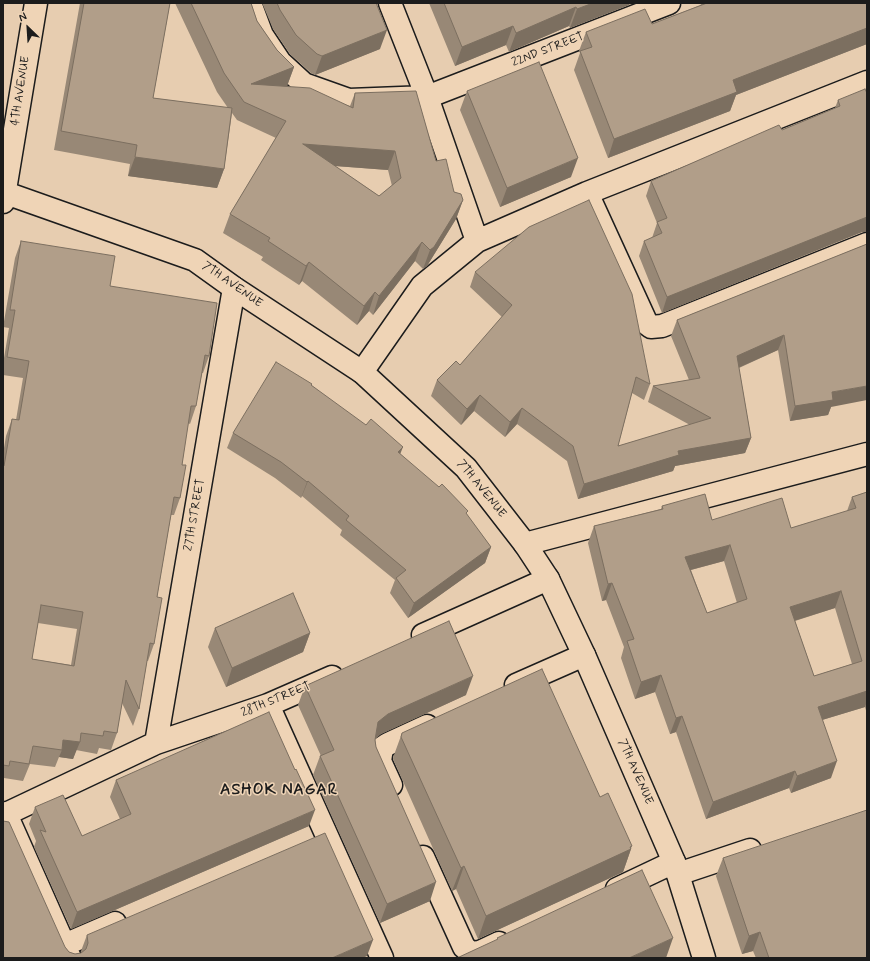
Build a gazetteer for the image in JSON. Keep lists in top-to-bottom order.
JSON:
{
  "streets": {
    "street": [
      "22ND STREET",
      "4TH AVENUE",
      "7TH AVENUE",
      "27TH STREET",
      "28TH STREET"
    ]
  },
  "crossings": [
    ["4TH AVENUE", "7TH AVENUE"],
    ["7TH AVENUE", "27TH STREET"],
    ["27TH STREET", "28TH STREET"]
  ],
  "districts": ["ASHOK NAGAR"],
  "north": "top left"
}
